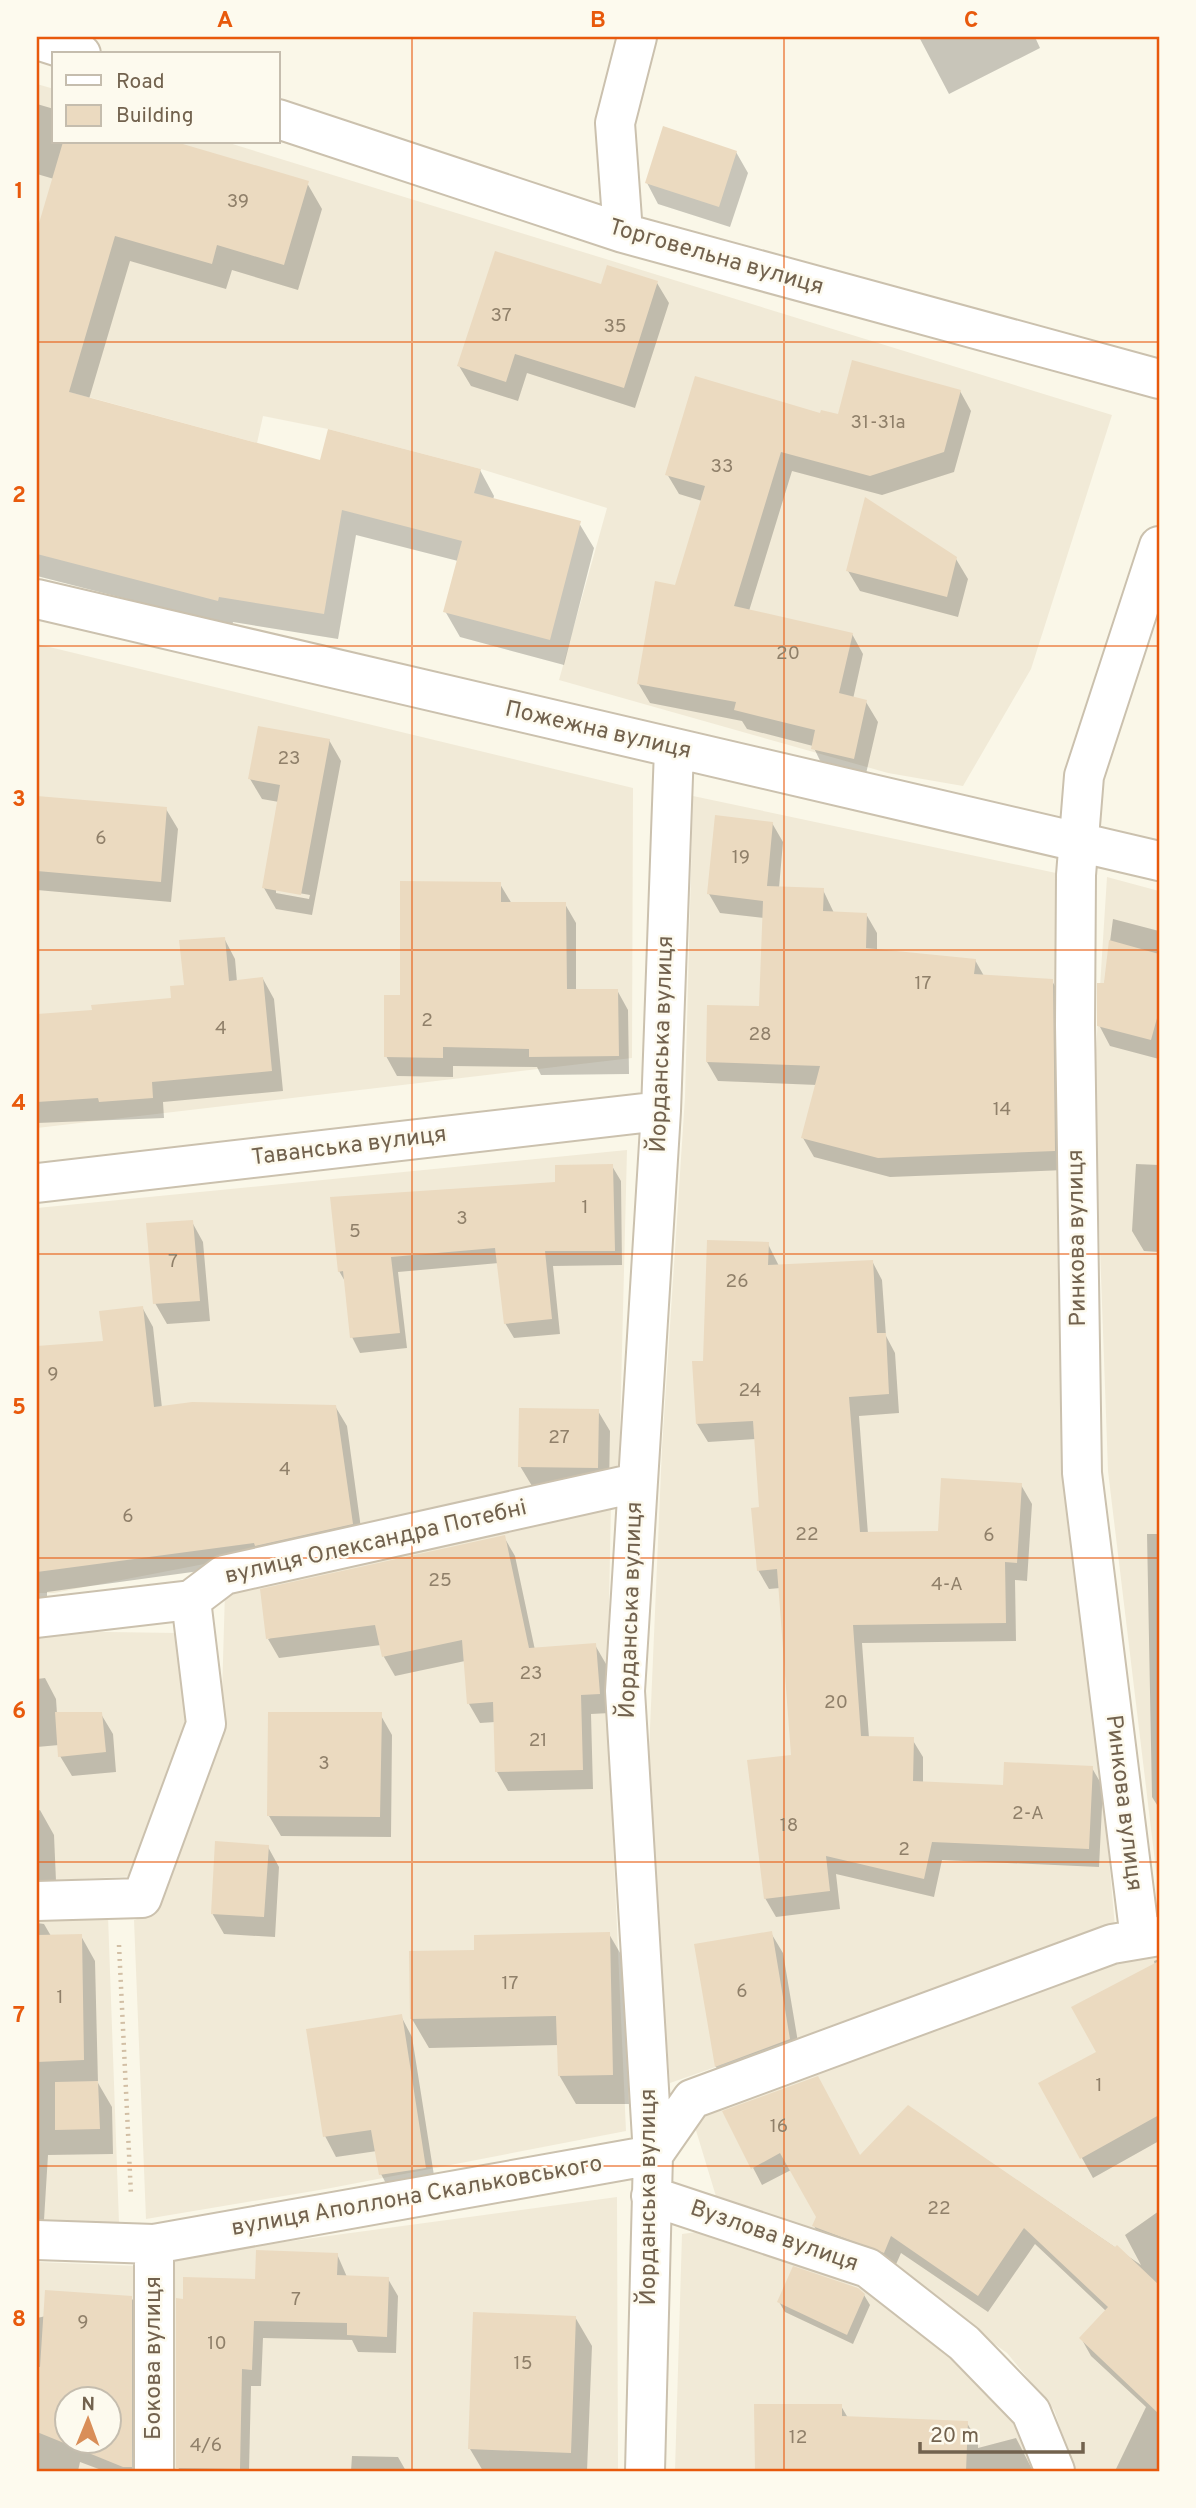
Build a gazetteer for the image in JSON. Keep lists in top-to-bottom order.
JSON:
{
  "streets": {
    "street": [
      "Торговельна вулиця",
      "Пожежна вулиця",
      "Йорданська вулиця",
      "Таванська вулиця",
      "Ринкова вулиця",
      "вулиця Олександра Потебні",
      "вулиця Аполлона Скальковського",
      "Вузлова вулиця",
      "Бокова вулиця"
    ]
  },
  "crossings": [
    ["Пожежна вулиця", "Йорданська вулиця"],
    ["Пожежна вулиця", "Ринкова вулиця"],
    ["Йорданська вулиця", "Таванська вулиця"],
    ["Йорданська вулиця", "вулиця Олександра Потебні"],
    ["Йорданська вулиця", "вулиця Аполлона Скальковського"],
    ["Йорданська вулиця", "Вузлова вулиця"],
    ["вулиця Аполлона Скальковського", "Бокова вулиця"]
  ],
  "house_numbers": [
    "39",
    "37",
    "35",
    "31-31а",
    "33",
    "20",
    "23",
    "6",
    "19",
    "17",
    "2",
    "4",
    "28",
    "14",
    "1",
    "3",
    "5",
    "7",
    "26",
    "9",
    "24",
    "27",
    "4",
    "6",
    "22",
    "6",
    "25",
    "4-А",
    "23",
    "20",
    "21",
    "3",
    "2-А",
    "18",
    "2",
    "17",
    "6",
    "1",
    "1",
    "16",
    "22",
    "7",
    "9",
    "10",
    "15",
    "12",
    "4/6"
  ],
  "legend": ["Road", "Building"],
  "scale_bar": "20 m",
  "north": "top",
  "grid": {
    "columns": ["A", "B", "C"],
    "rows": [
      "1",
      "2",
      "3",
      "4",
      "5",
      "6",
      "7",
      "8"
    ]
  }
}
